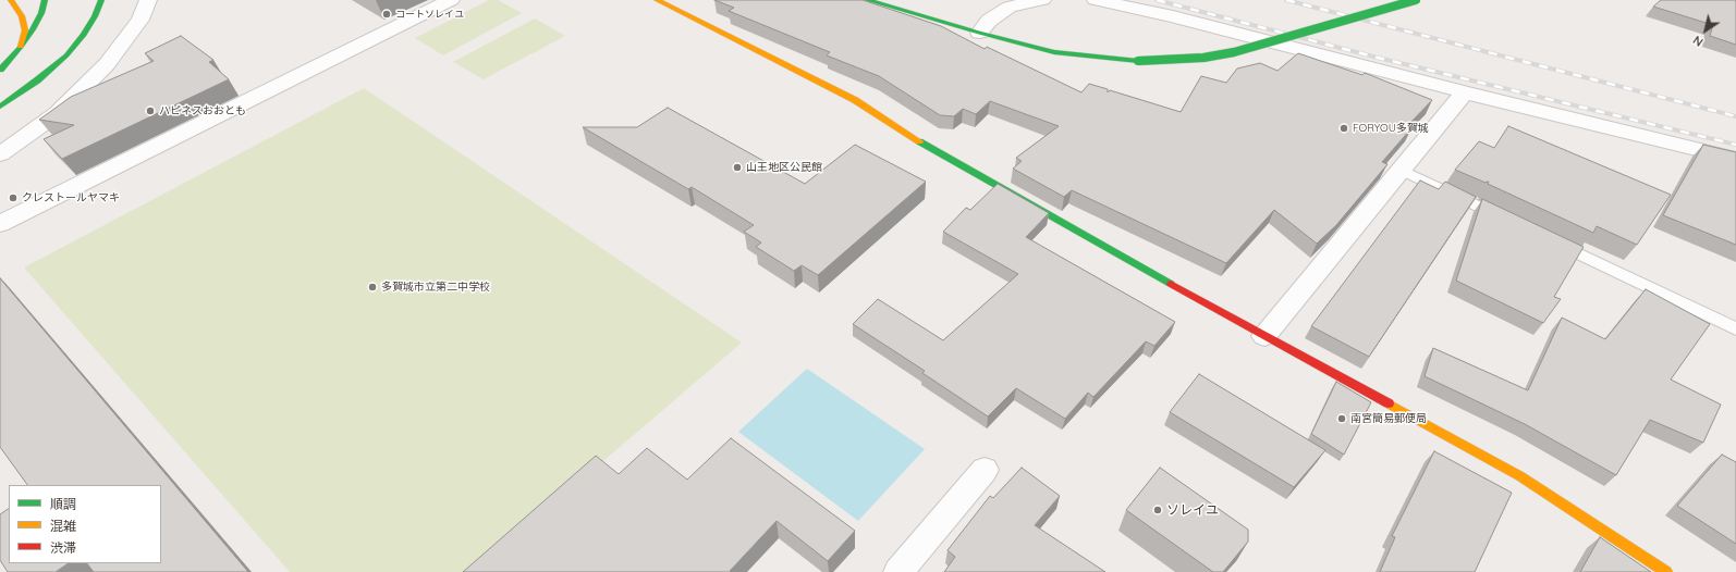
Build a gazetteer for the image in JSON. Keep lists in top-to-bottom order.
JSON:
{
  "places": [
    "コートソレイユ",
    "ハピネスおおとも",
    "FORYOU多賀城",
    "山王地区公民館",
    "クレストールヤマキ",
    "多賀城市立第二中学校",
    "南宮簡易郵便局",
    "ソレイユ"
  ],
  "legend": ["順調", "混雑", "渋滞"],
  "north": "bottom left"
}
